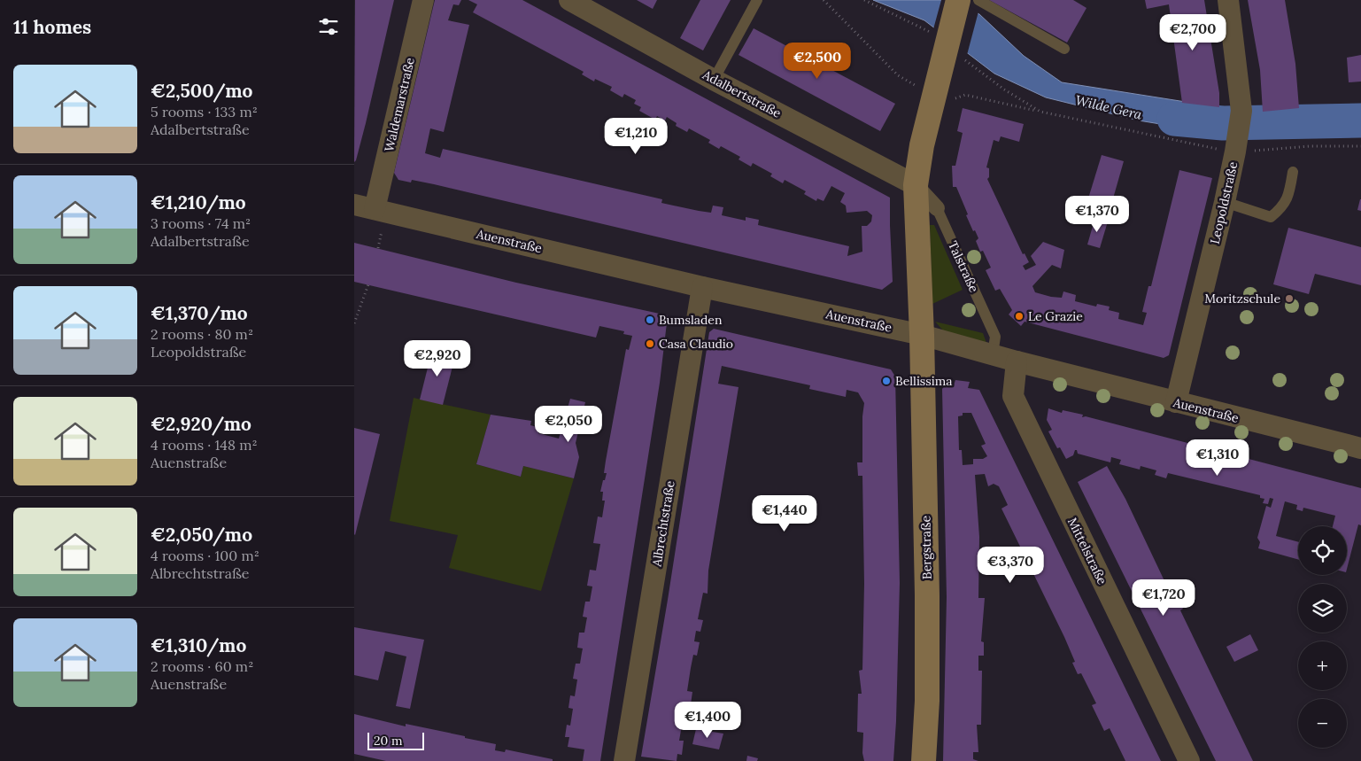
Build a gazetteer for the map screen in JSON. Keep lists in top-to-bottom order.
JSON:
{
  "streets": {
    "main road": ["Bergstraße"],
    "street": [
      "Adalbertstraße",
      "Waldemarstraße",
      "Leopoldstraße",
      "Auenstraße",
      "Talstraße",
      "Albrechtstraße",
      "Mittelstraße"
    ]
  },
  "crossings": [
    ["Adalbertstraße", "Talstraße"],
    ["Waldemarstraße", "Auenstraße"],
    ["Leopoldstraße", "Auenstraße"],
    ["Auenstraße", "Talstraße"],
    ["Auenstraße", "Albrechtstraße"],
    ["Auenstraße", "Bergstraße"],
    ["Auenstraße", "Mittelstraße"]
  ],
  "water": ["Wilde Gera"],
  "places": [
    "Moritzschule",
    "Le Grazie",
    "Bumsladen",
    "Casa Claudio",
    "Bellissima"
  ],
  "scale_bar": "20 m",
  "page": {
    "heading": "11 homes",
    "price": [
      "€2,700",
      "€2,500",
      "€1,210",
      "€1,370",
      "€2,920",
      "€2,050",
      "€1,310",
      "€1,440",
      "€3,370",
      "€1,720",
      "€1,400"
    ],
    "list": [
      {
        "name": "€2,500/mo",
        "note": "5 rooms · 133 m² · Adalbertstraße"
      },
      {
        "name": "€1,210/mo",
        "note": "3 rooms · 74 m² · Adalbertstraße"
      },
      {
        "name": "€1,370/mo",
        "note": "2 rooms · 80 m² · Leopoldstraße"
      },
      {
        "name": "€2,920/mo",
        "note": "4 rooms · 148 m² · Auenstraße"
      },
      {
        "name": "€2,050/mo",
        "note": "4 rooms · 100 m² · Albrechtstraße"
      },
      {
        "name": "€1,310/mo",
        "note": "2 rooms · 60 m² · Auenstraße"
      }
    ],
    "map_buttons": ["+", "−"],
    "scale": "20 m"
  }
}
